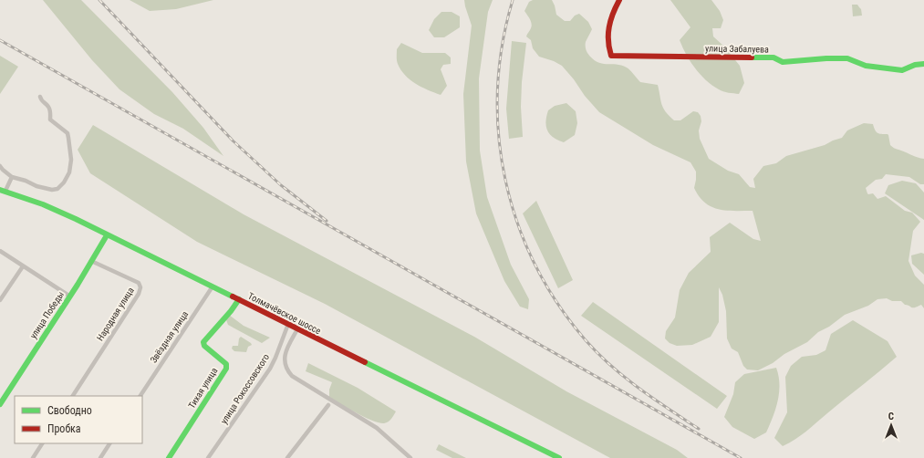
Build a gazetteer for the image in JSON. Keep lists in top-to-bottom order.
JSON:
{
  "streets": {
    "street": [
      "улица Забалуева",
      "Толмачёвское шоссе",
      "Народная улица",
      "улица Победы",
      "Звёздная улица",
      "Тихая улица",
      "улица Рокоссовского"
    ]
  },
  "crossings": [
    ["Толмачёвское шоссе", "улица Победы"],
    ["Толмачёвское шоссе", "Звёздная улица"],
    ["Толмачёвское шоссе", "Тихая улица"],
    ["Толмачёвское шоссе", "улица Рокоссовского"],
    ["Народная улица", "улица Победы"]
  ],
  "legend": ["Свободно", "Пробка"],
  "north": "top"
}
